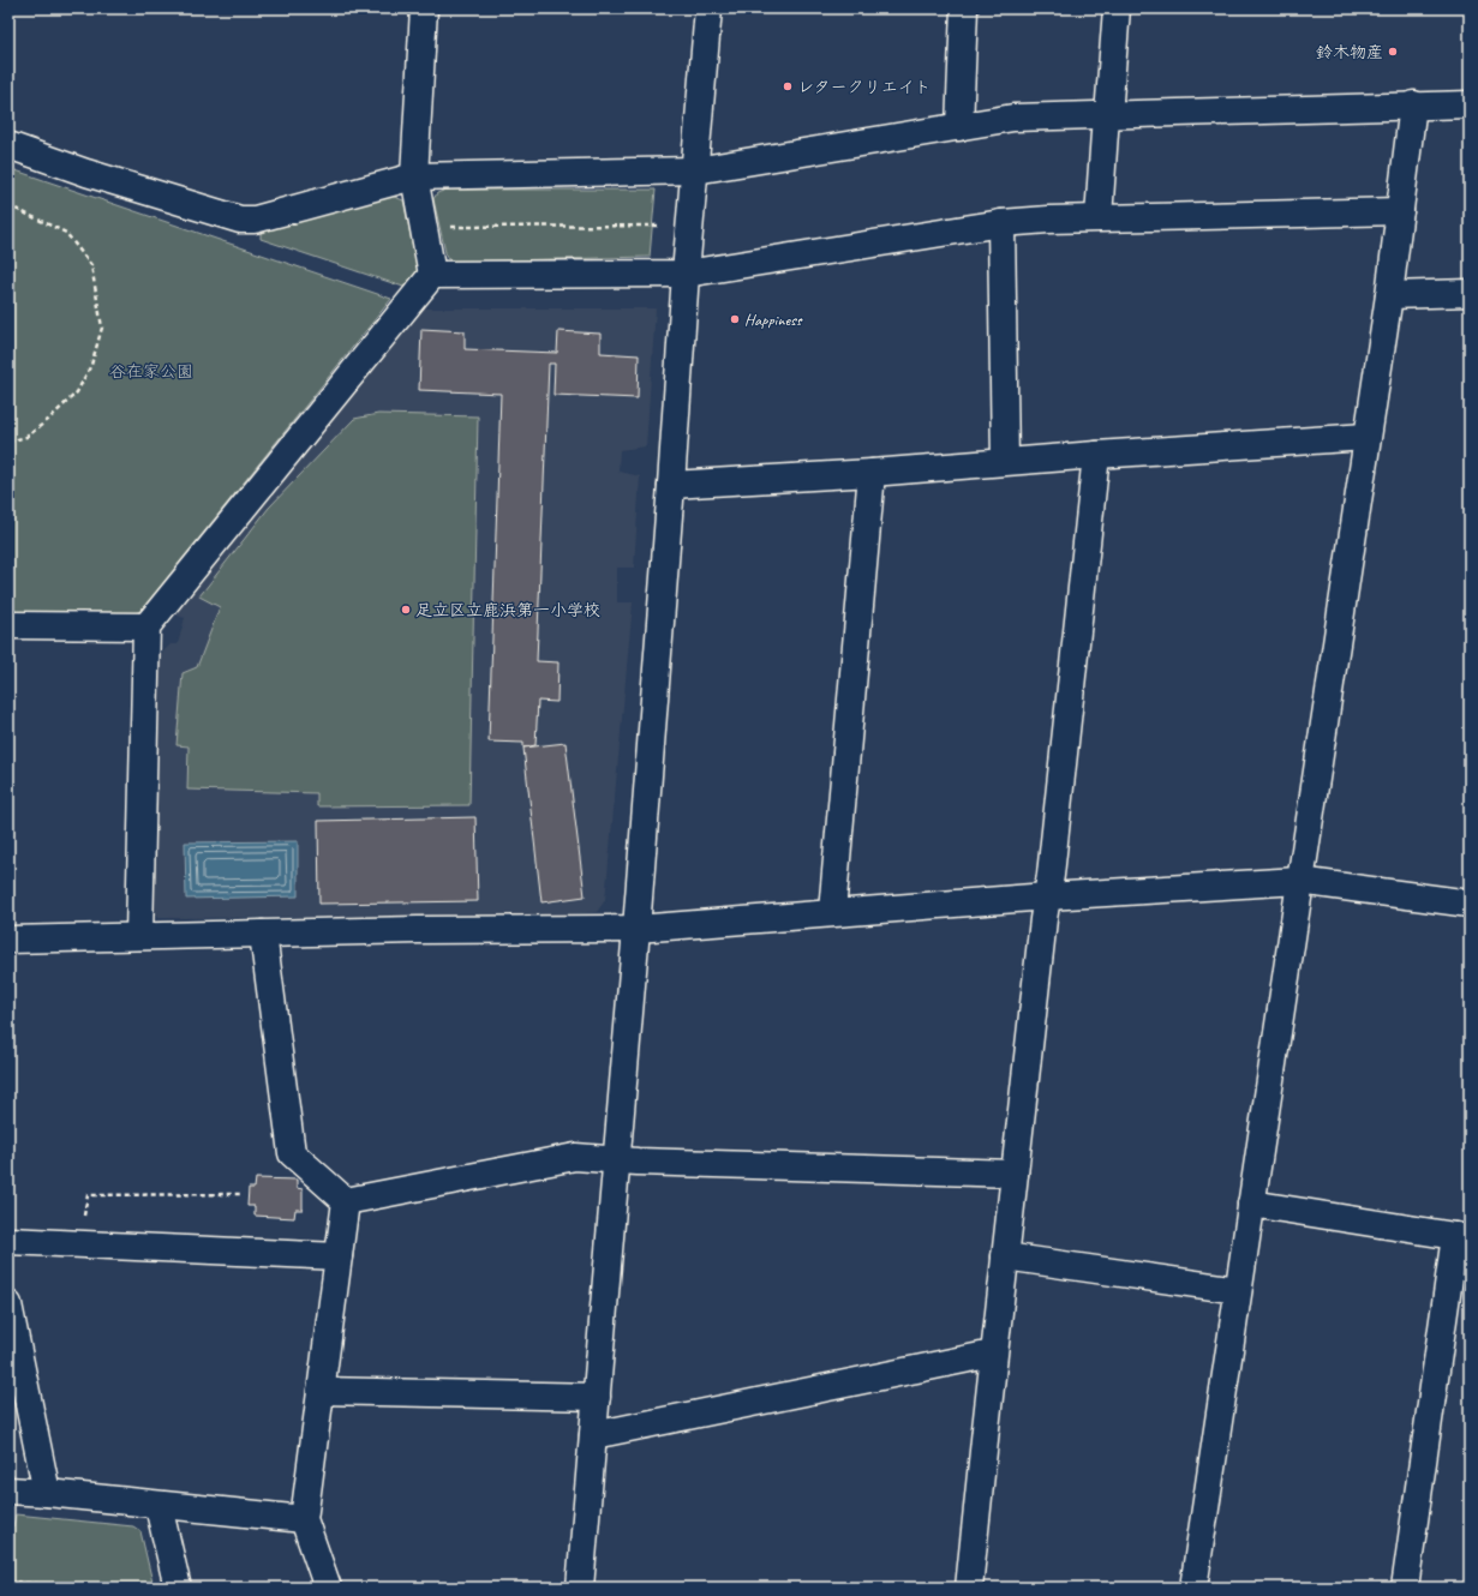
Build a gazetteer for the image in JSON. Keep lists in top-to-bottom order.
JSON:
{
  "parks": ["谷在家公園"],
  "places": [
    "鈴木物産",
    "レタークリエイト",
    "Happiness",
    "足立区立鹿浜第一小学校"
  ]
}
